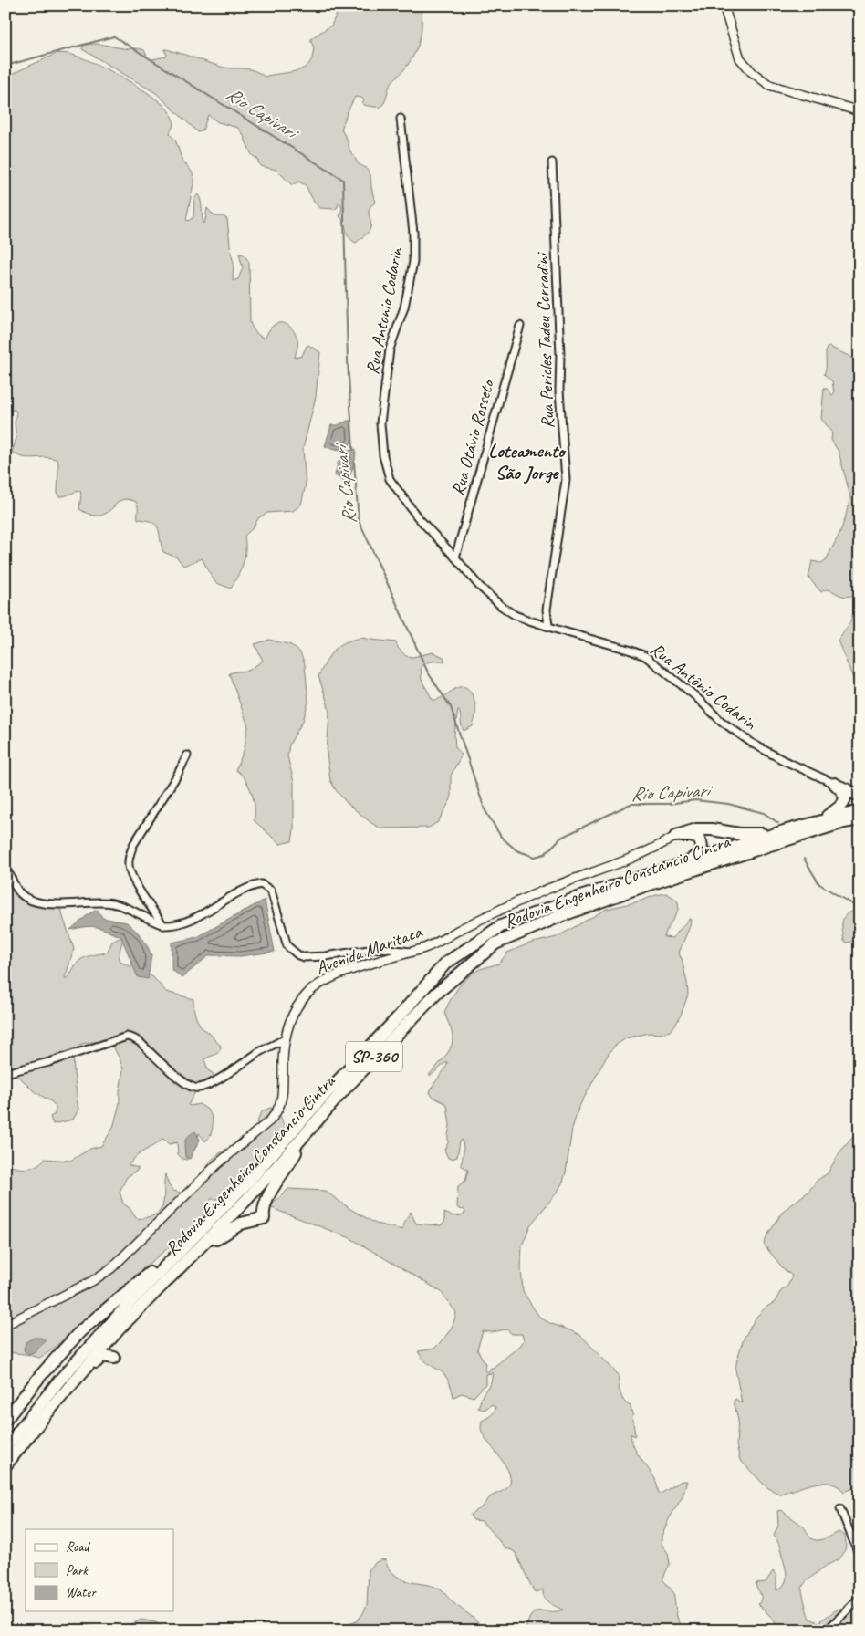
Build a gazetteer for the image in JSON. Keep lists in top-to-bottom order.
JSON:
{
  "streets": {
    "highway": ["Rodovia Engenheiro Constancio Cintra", "SP-360"],
    "street": [
      "Rua Antonio Codarin",
      "Rua Pericles Tadeu Corradini",
      "Rua Otávio Rosseto",
      "Rua Antônio Codarin",
      "Avenida Maritaca"
    ]
  },
  "crossings": [
    ["Rua Antonio Codarin", "Rua Pericles Tadeu Corradini"],
    ["Rua Antonio Codarin", "Rua Otávio Rosseto"],
    ["Rua Antonio Codarin", "Rua Antônio Codarin"],
    ["Rua Pericles Tadeu Corradini", "Rua Antônio Codarin"]
  ],
  "districts": ["Loteamento São Jorge"],
  "water": ["Rio Capivari"],
  "legend": ["Road", "Park", "Water"]
}
